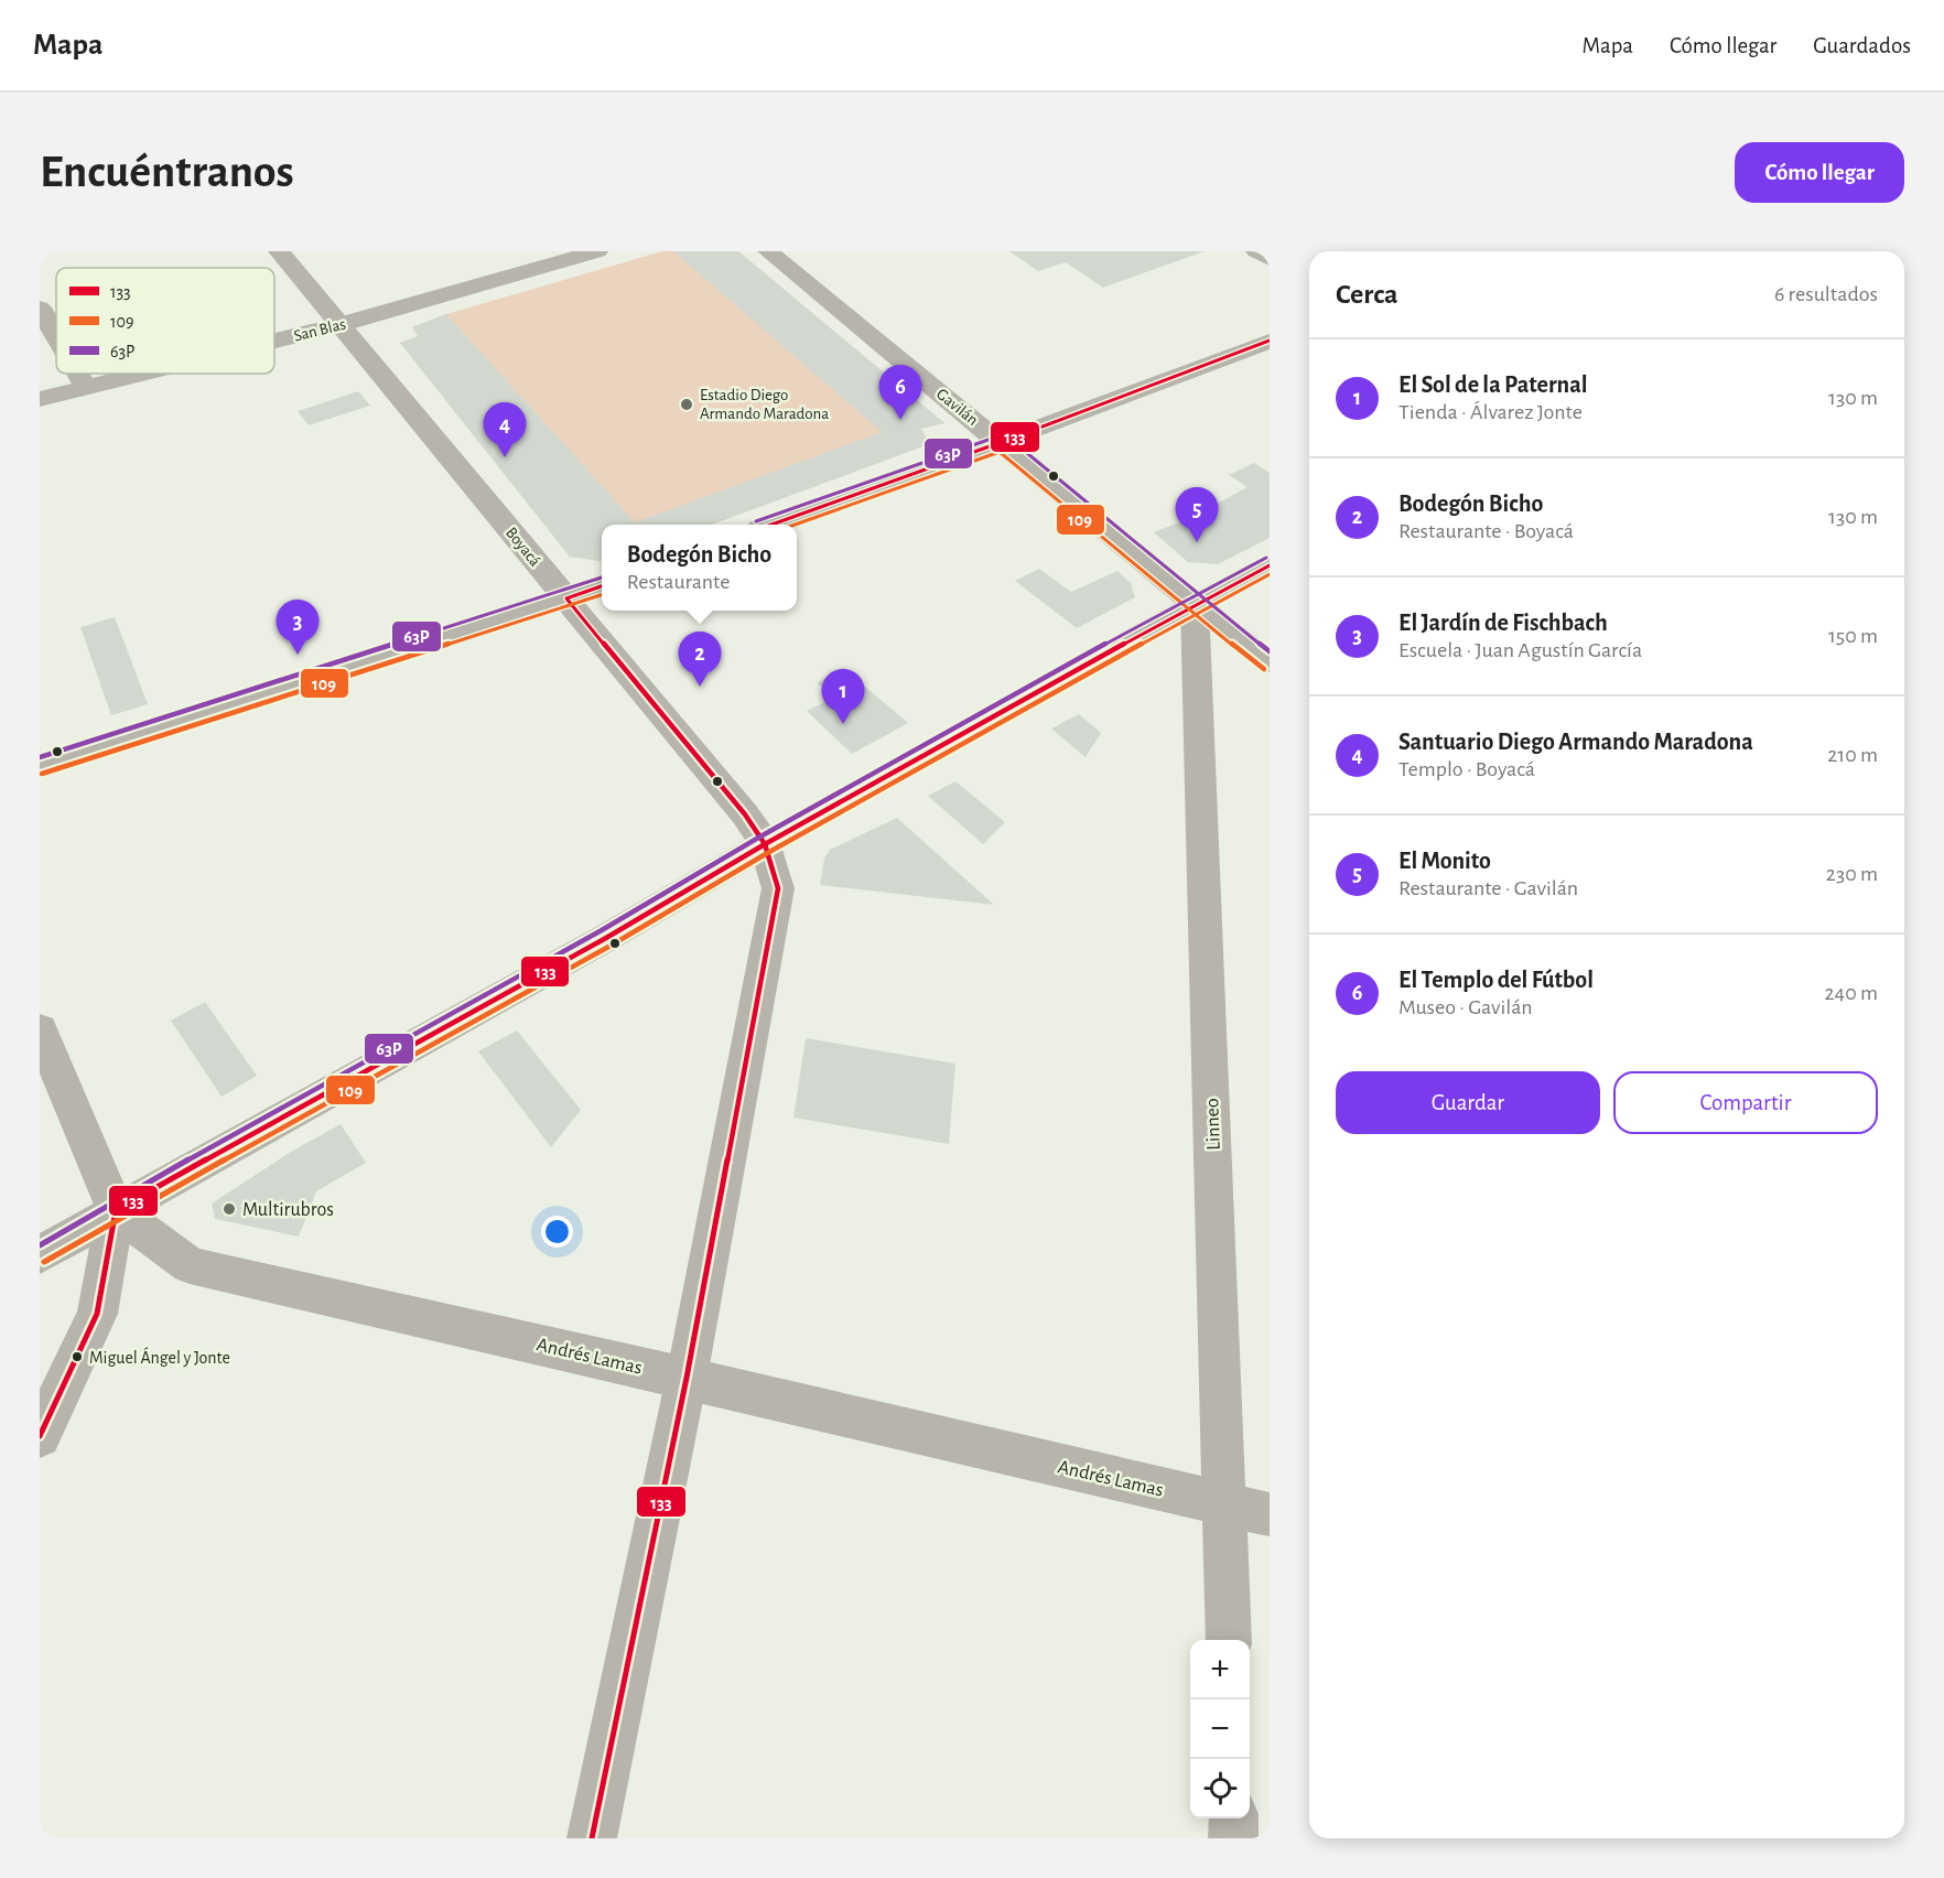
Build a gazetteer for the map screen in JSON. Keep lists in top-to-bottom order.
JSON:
{
  "streets": {
    "street": [
      "San Blas",
      "Gavilán",
      "Boyacá",
      "Linneo",
      "Andrés Lamas"
    ]
  },
  "crossings": [
    ["San Blas", "Boyacá"],
    ["Gavilán", "Linneo"],
    ["Boyacá", "Andrés Lamas"],
    ["Linneo", "Andrés Lamas"]
  ],
  "places": ["Estadio Diego Armando Maradona", "Multirubros", "Miguel Ángel y Jonte"],
  "lines": ["transit line 133", "transit line 63P", "transit line 109"],
  "legend": ["133", "109", "63P"],
  "page": {
    "header": "Mapa",
    "nav": ["Mapa", "Cómo llegar", "Guardados"],
    "buttons": [
      "Cómo llegar",
      ["Guardar", "Compartir"]
    ],
    "title": "Encuéntranos",
    "heading": ["Cerca", "6 resultados"],
    "list": [
      {
        "mark": "1",
        "name": "El Sol de la Paternal",
        "note": "Tienda · Álvarez Jonte",
        "value": "130 m"
      },
      {
        "mark": "2",
        "name": "Bodegón Bicho",
        "note": "Restaurante · Boyacá",
        "value": "130 m"
      },
      {
        "mark": "3",
        "name": "El Jardín de Fischbach",
        "note": "Escuela · Juan Agustín García",
        "value": "150 m"
      },
      {
        "mark": "4",
        "name": "Santuario Diego Armando Maradona",
        "note": "Templo · Boyacá",
        "value": "210 m"
      },
      {
        "mark": "5",
        "name": "El Monito",
        "note": "Restaurante · Gavilán",
        "value": "230 m"
      },
      {
        "mark": "6",
        "name": "El Templo del Fútbol",
        "note": "Museo · Gavilán",
        "value": "240 m"
      }
    ],
    "pins": [
      "6",
      "4",
      "5",
      "3",
      "2",
      "1"
    ],
    "popup": ["Bodegón Bicho", "Restaurante"],
    "map_buttons": ["+", "−"]
  }
}
